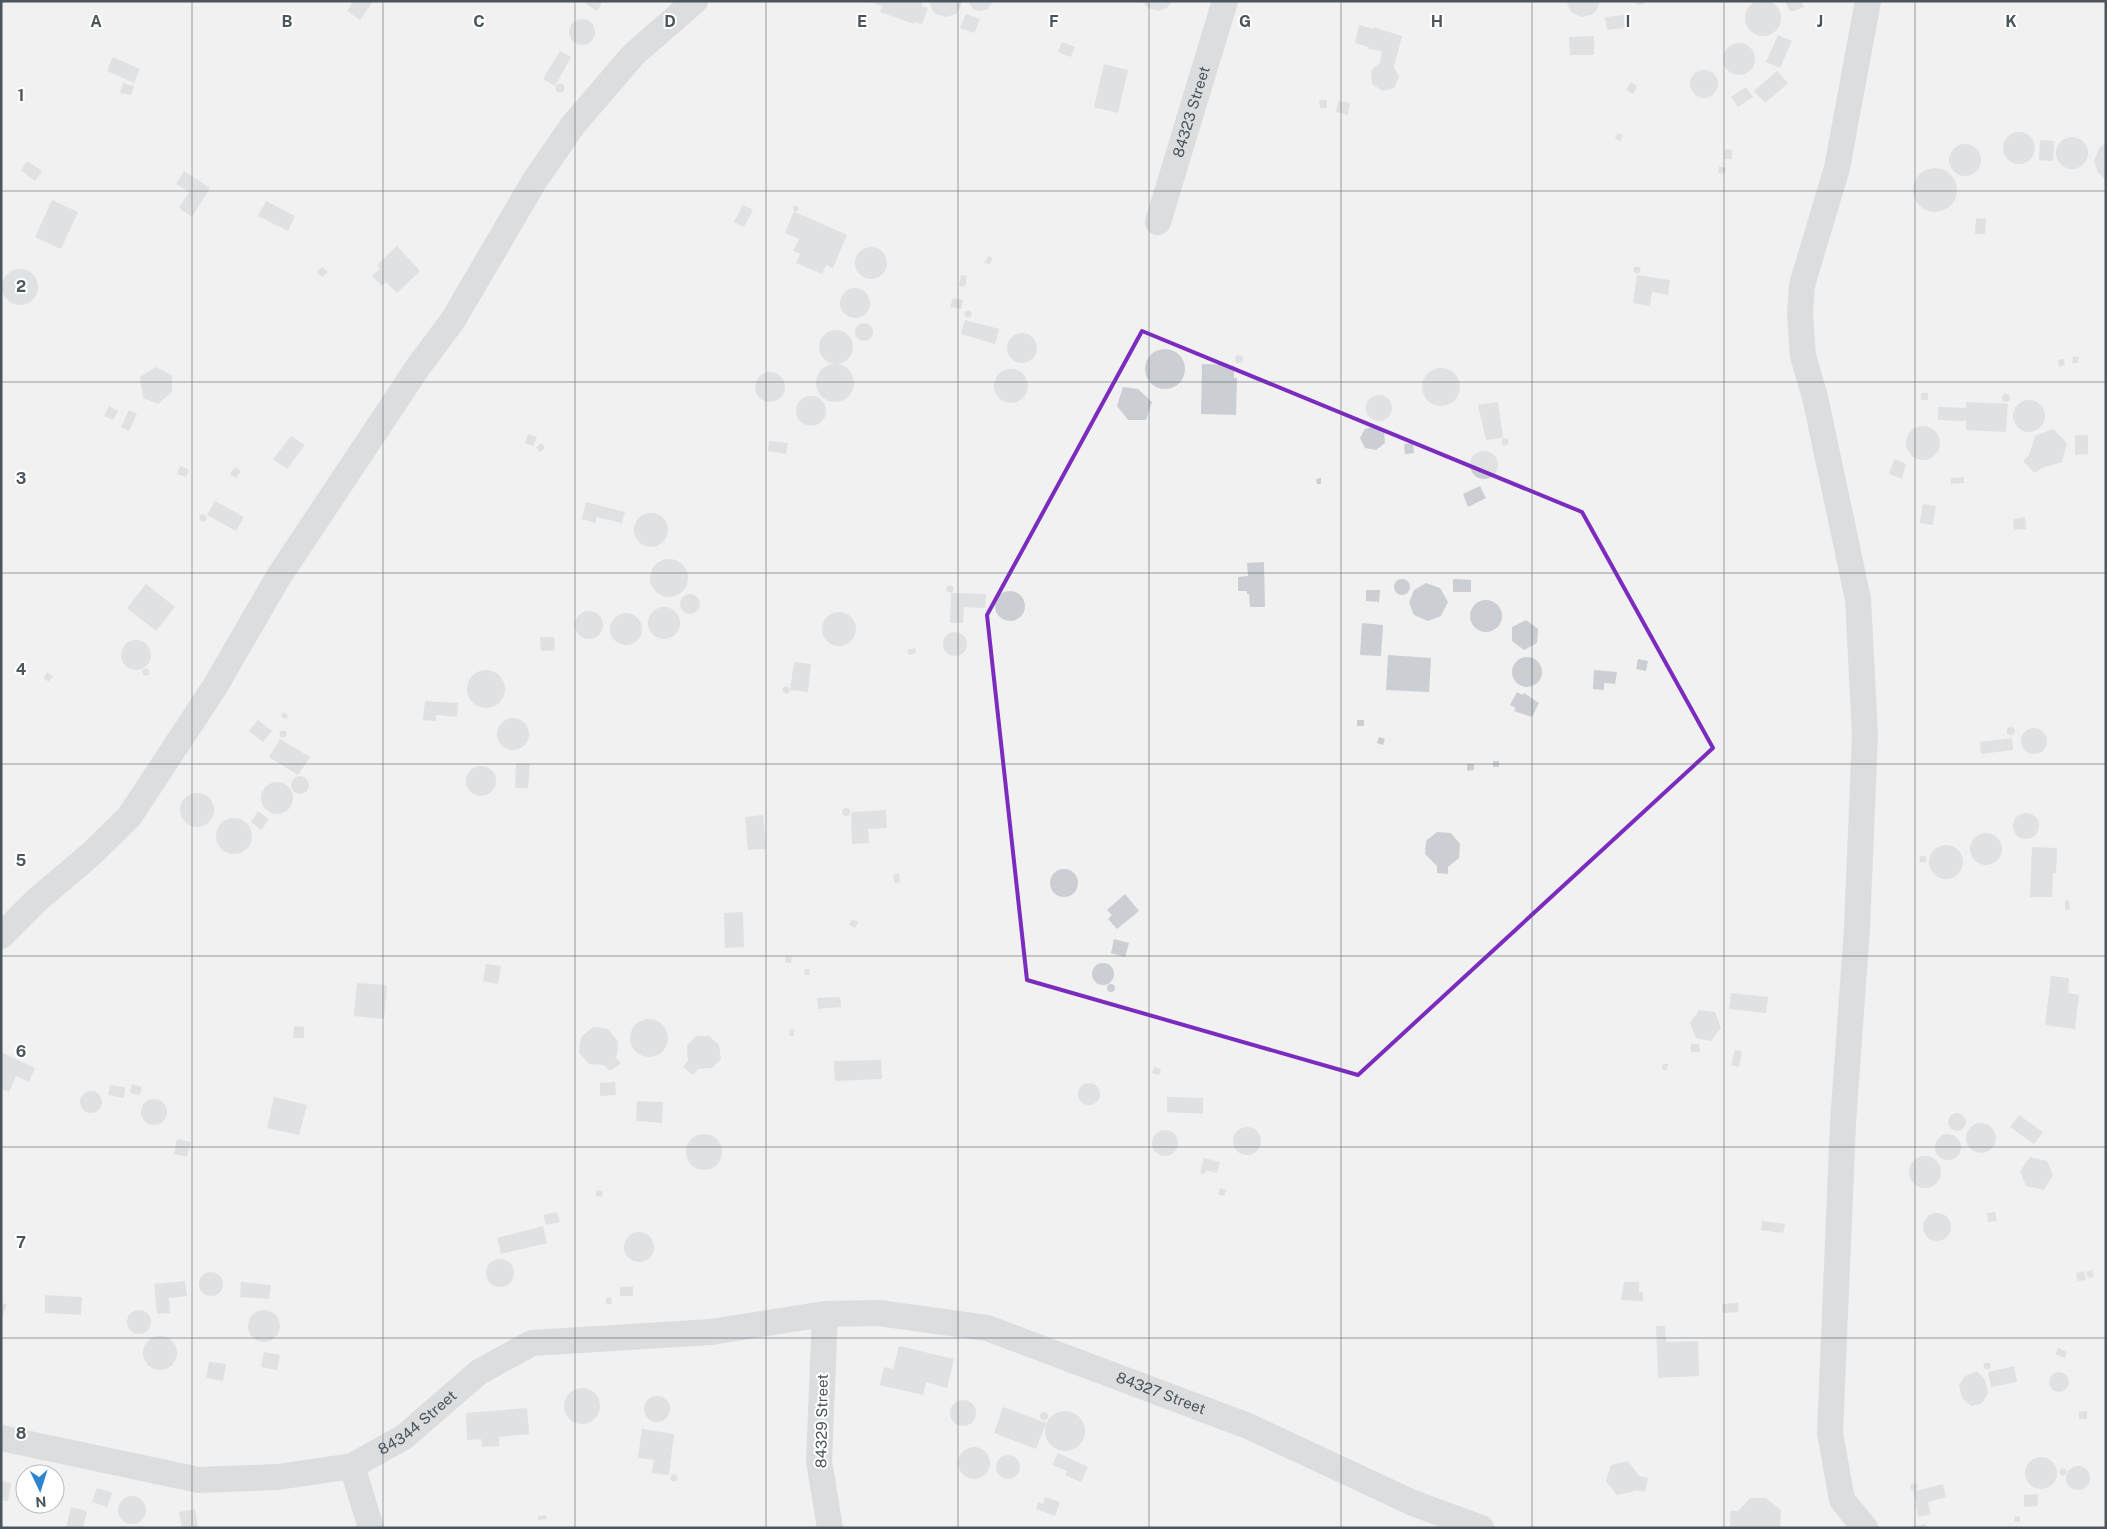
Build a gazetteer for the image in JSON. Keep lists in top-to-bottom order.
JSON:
{
  "streets": {
    "street": [
      "84323 Street",
      "84327 Street",
      "84344 Street",
      "84329 Street"
    ]
  },
  "crossings": [
    ["84327 Street", "84344 Street"],
    ["84327 Street", "84329 Street"],
    ["84344 Street", "84329 Street"]
  ],
  "north": "bottom",
  "grid": {
    "columns": [
      "A",
      "B",
      "C",
      "D",
      "E",
      "F",
      "G",
      "H",
      "I",
      "J",
      "K"
    ],
    "rows": [
      "1",
      "2",
      "3",
      "4",
      "5",
      "6",
      "7",
      "8"
    ]
  }
}
